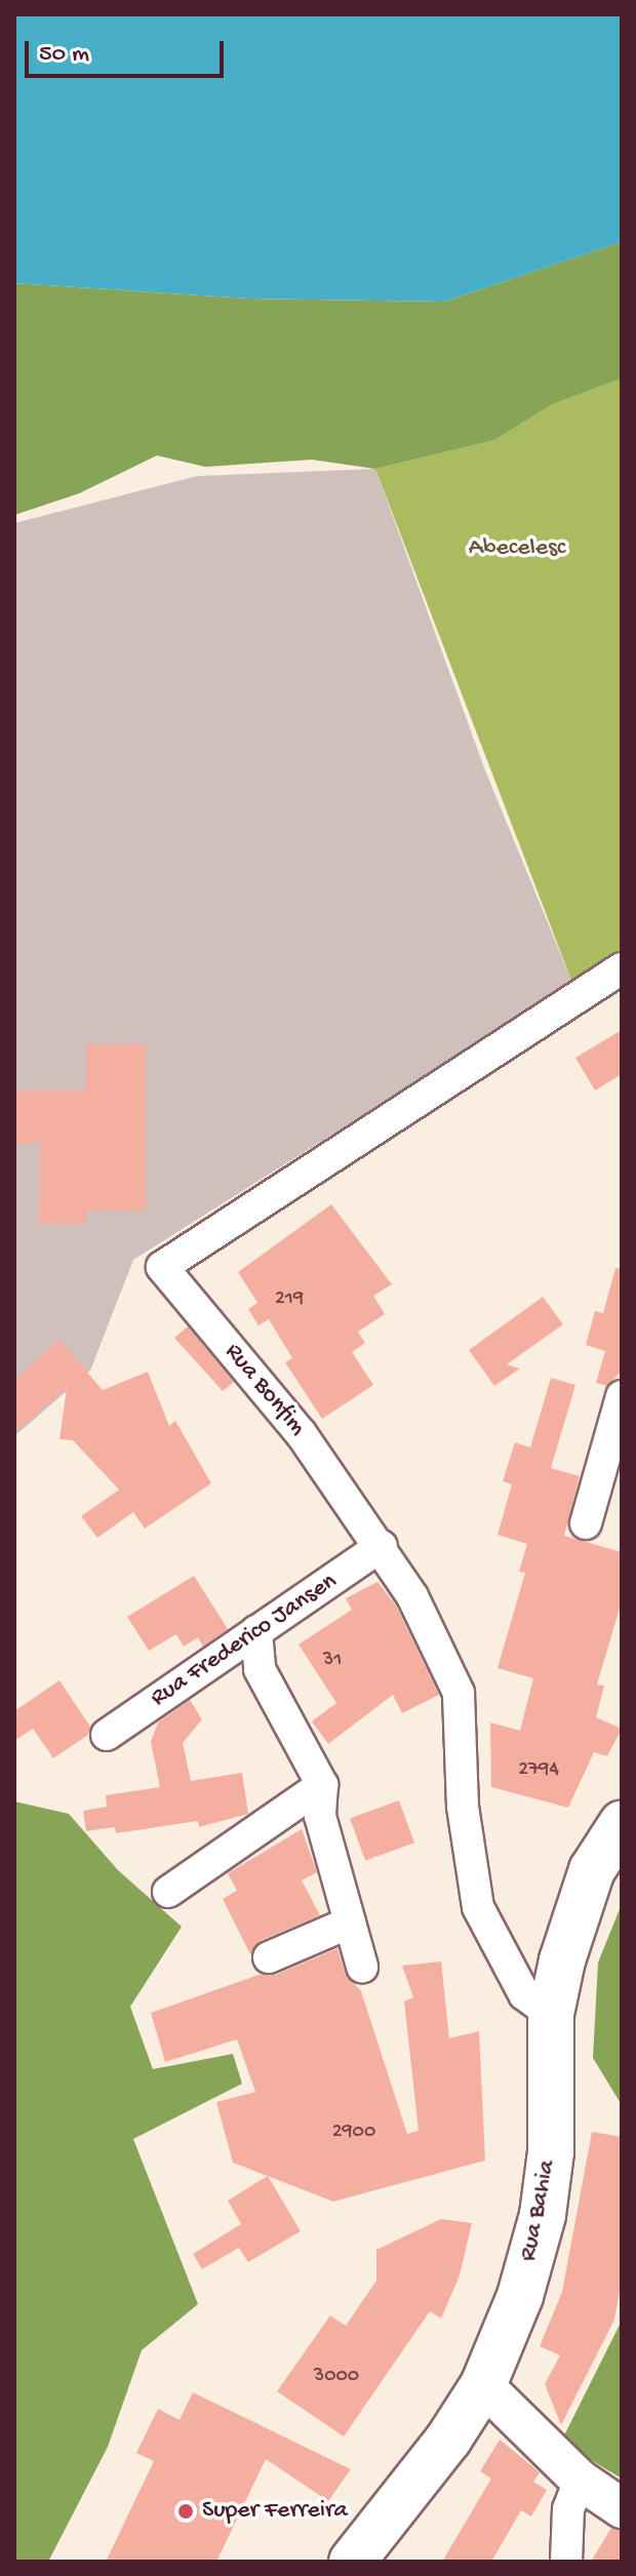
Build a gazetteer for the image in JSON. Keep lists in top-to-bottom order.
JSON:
{
  "streets": {
    "main road": ["Rua Bahia"],
    "street": ["Rua Bonfim", "Rua Frederico Jansen"]
  },
  "crossings": [
    ["Rua Bonfim", "Rua Frederico Jansen"],
    ["Rua Bonfim", "Rua Bahia"]
  ],
  "parks": ["Abecelesc"],
  "places": ["Super Ferreira"],
  "house_numbers": [
    "219",
    "31",
    "2794",
    "2900",
    "3000"
  ],
  "scale_bar": "50 m"
}
